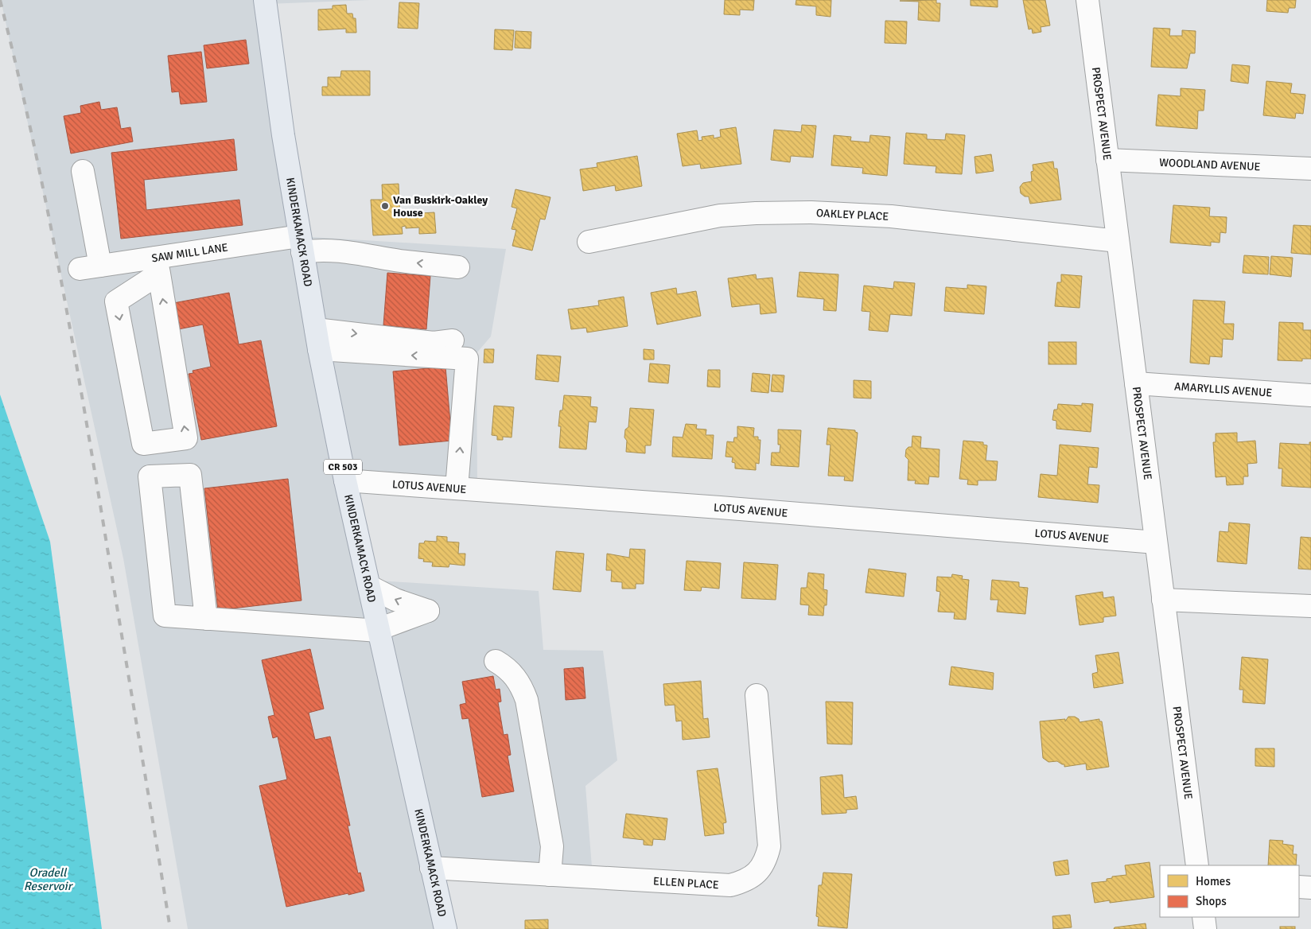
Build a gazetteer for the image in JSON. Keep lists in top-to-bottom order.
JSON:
{
  "streets": {
    "main road": ["KINDERKAMACK ROAD", "CR 503"],
    "street": [
      "PROSPECT AVENUE",
      "WOODLAND AVENUE",
      "OAKLEY PLACE",
      "SAW MILL LANE",
      "AMARYLLIS AVENUE",
      "LOTUS AVENUE",
      "ELLEN PLACE"
    ]
  },
  "crossings": [
    ["PROSPECT AVENUE", "WOODLAND AVENUE"],
    ["PROSPECT AVENUE", "OAKLEY PLACE"],
    ["PROSPECT AVENUE", "AMARYLLIS AVENUE"],
    ["PROSPECT AVENUE", "LOTUS AVENUE"],
    ["KINDERKAMACK ROAD", "SAW MILL LANE"],
    ["KINDERKAMACK ROAD", "LOTUS AVENUE"],
    ["KINDERKAMACK ROAD", "ELLEN PLACE"]
  ],
  "water": ["Oradell Reservoir"],
  "places": ["Van Buskirk-Oakley House"],
  "legend": ["Homes", "Shops"]
}
